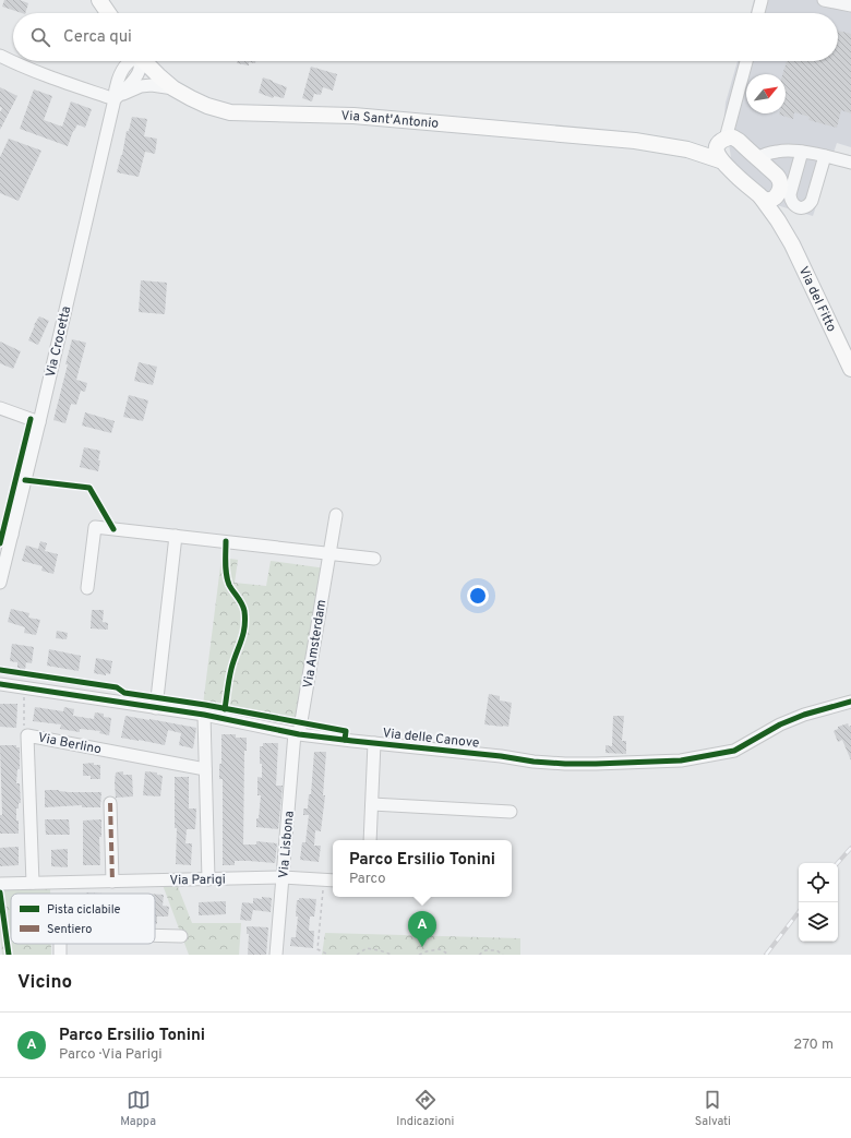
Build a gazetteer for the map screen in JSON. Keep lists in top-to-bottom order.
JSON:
{
  "streets": {
    "main road": ["Via Sant'Antonio", "Via del Fitto"],
    "street": [
      "Via Crocetta",
      "Via Amsterdam",
      "Via delle Canove",
      "Via Berlino",
      "Via Lisbona",
      "Via Parigi"
    ]
  },
  "crossings": [
    ["Via Sant'Antonio", "Via del Fitto"],
    ["Via Amsterdam", "Via delle Canove"],
    ["Via Amsterdam", "Via Lisbona"],
    ["Via delle Canove", "Via Lisbona"],
    ["Via Berlino", "Via Parigi"],
    ["Via Lisbona", "Via Parigi"]
  ],
  "legend": ["Pista ciclabile", "Sentiero"],
  "north": "top right",
  "page": {
    "search": "Cerca qui",
    "popup": ["Parco Ersilio Tonini", "Parco"],
    "pins": "A",
    "heading": "Vicino",
    "list": [
      {
        "mark": "A",
        "name": "Parco Ersilio Tonini",
        "note": "Parco · Via Parigi",
        "value": "270 m"
      }
    ],
    "nav": ["Mappa", "Indicazioni", "Salvati"]
  }
}
